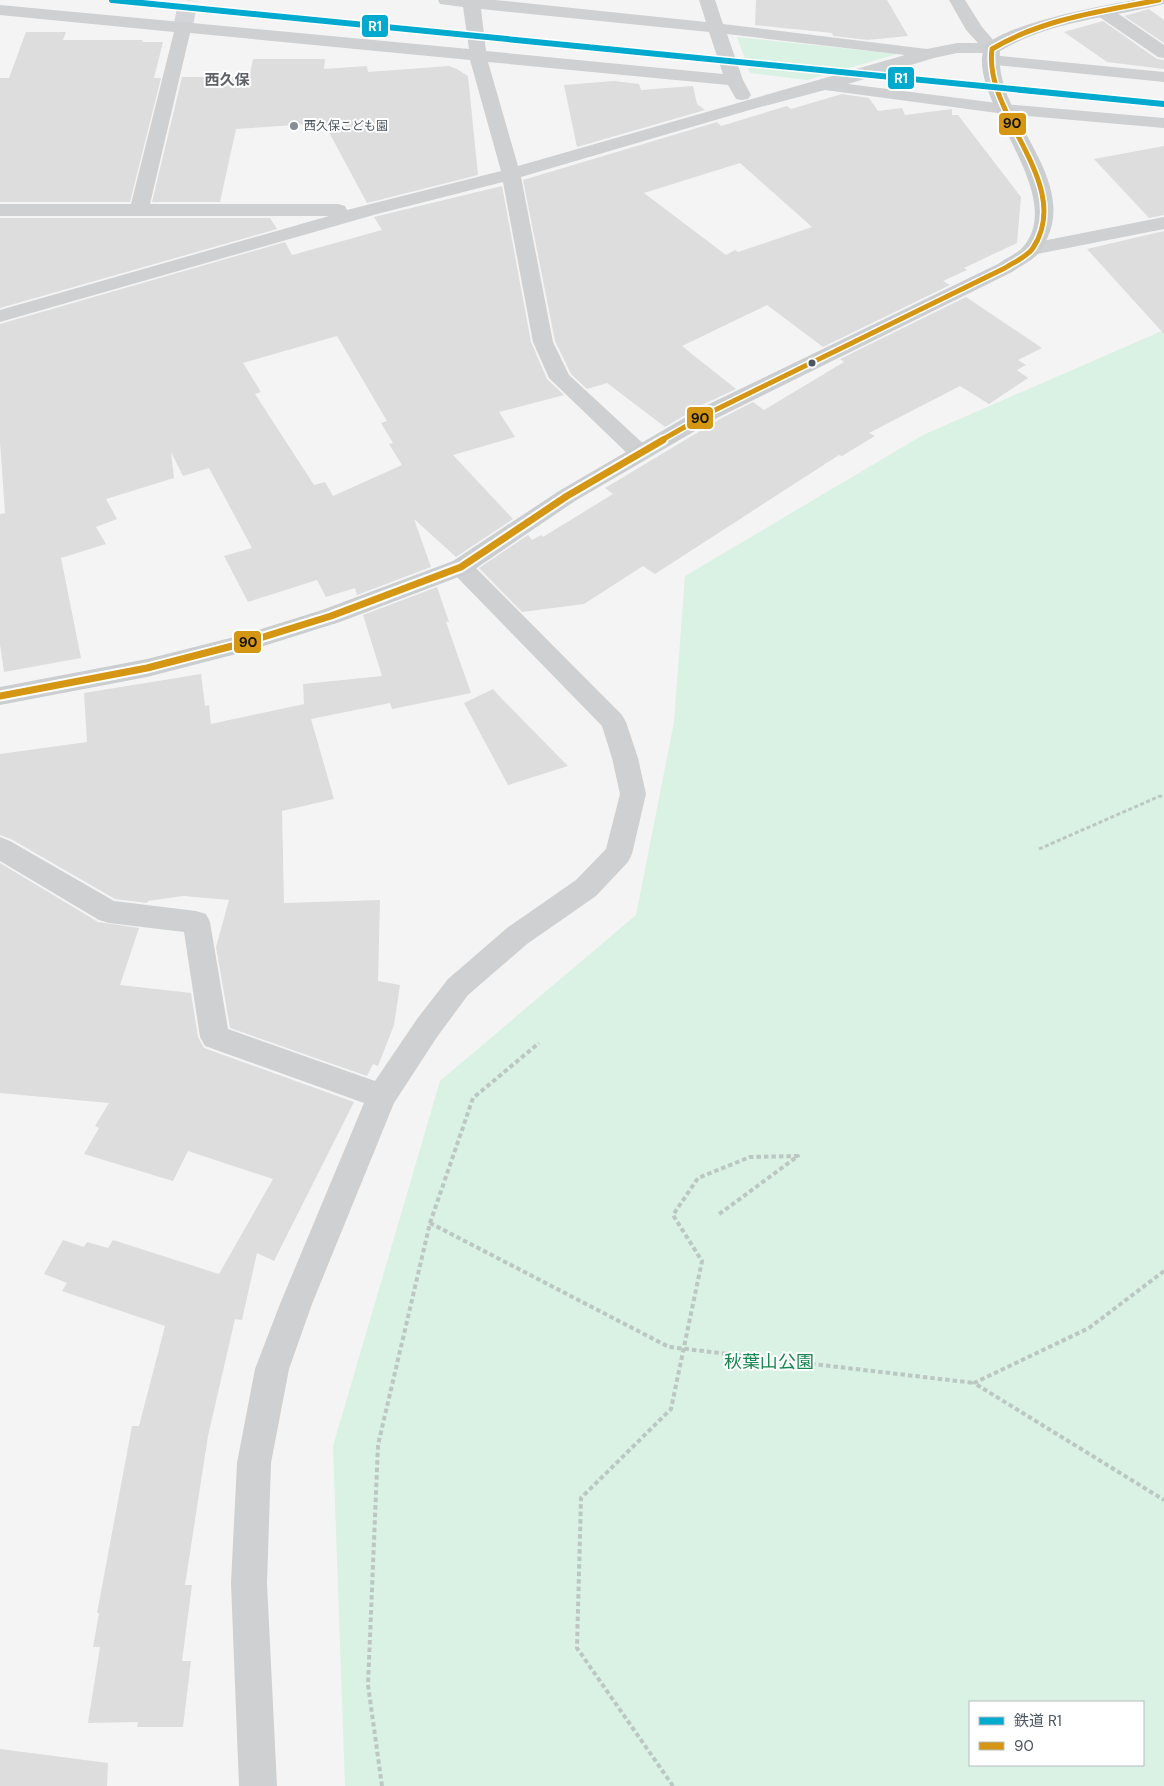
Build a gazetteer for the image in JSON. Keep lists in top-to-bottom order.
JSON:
{
  "districts": ["西久保"],
  "parks": ["秋葉山公園"],
  "places": ["西久保こども園"],
  "lines": ["rail line R1", "transit line 90"],
  "legend": ["鉄道 R1", "90"]
}
